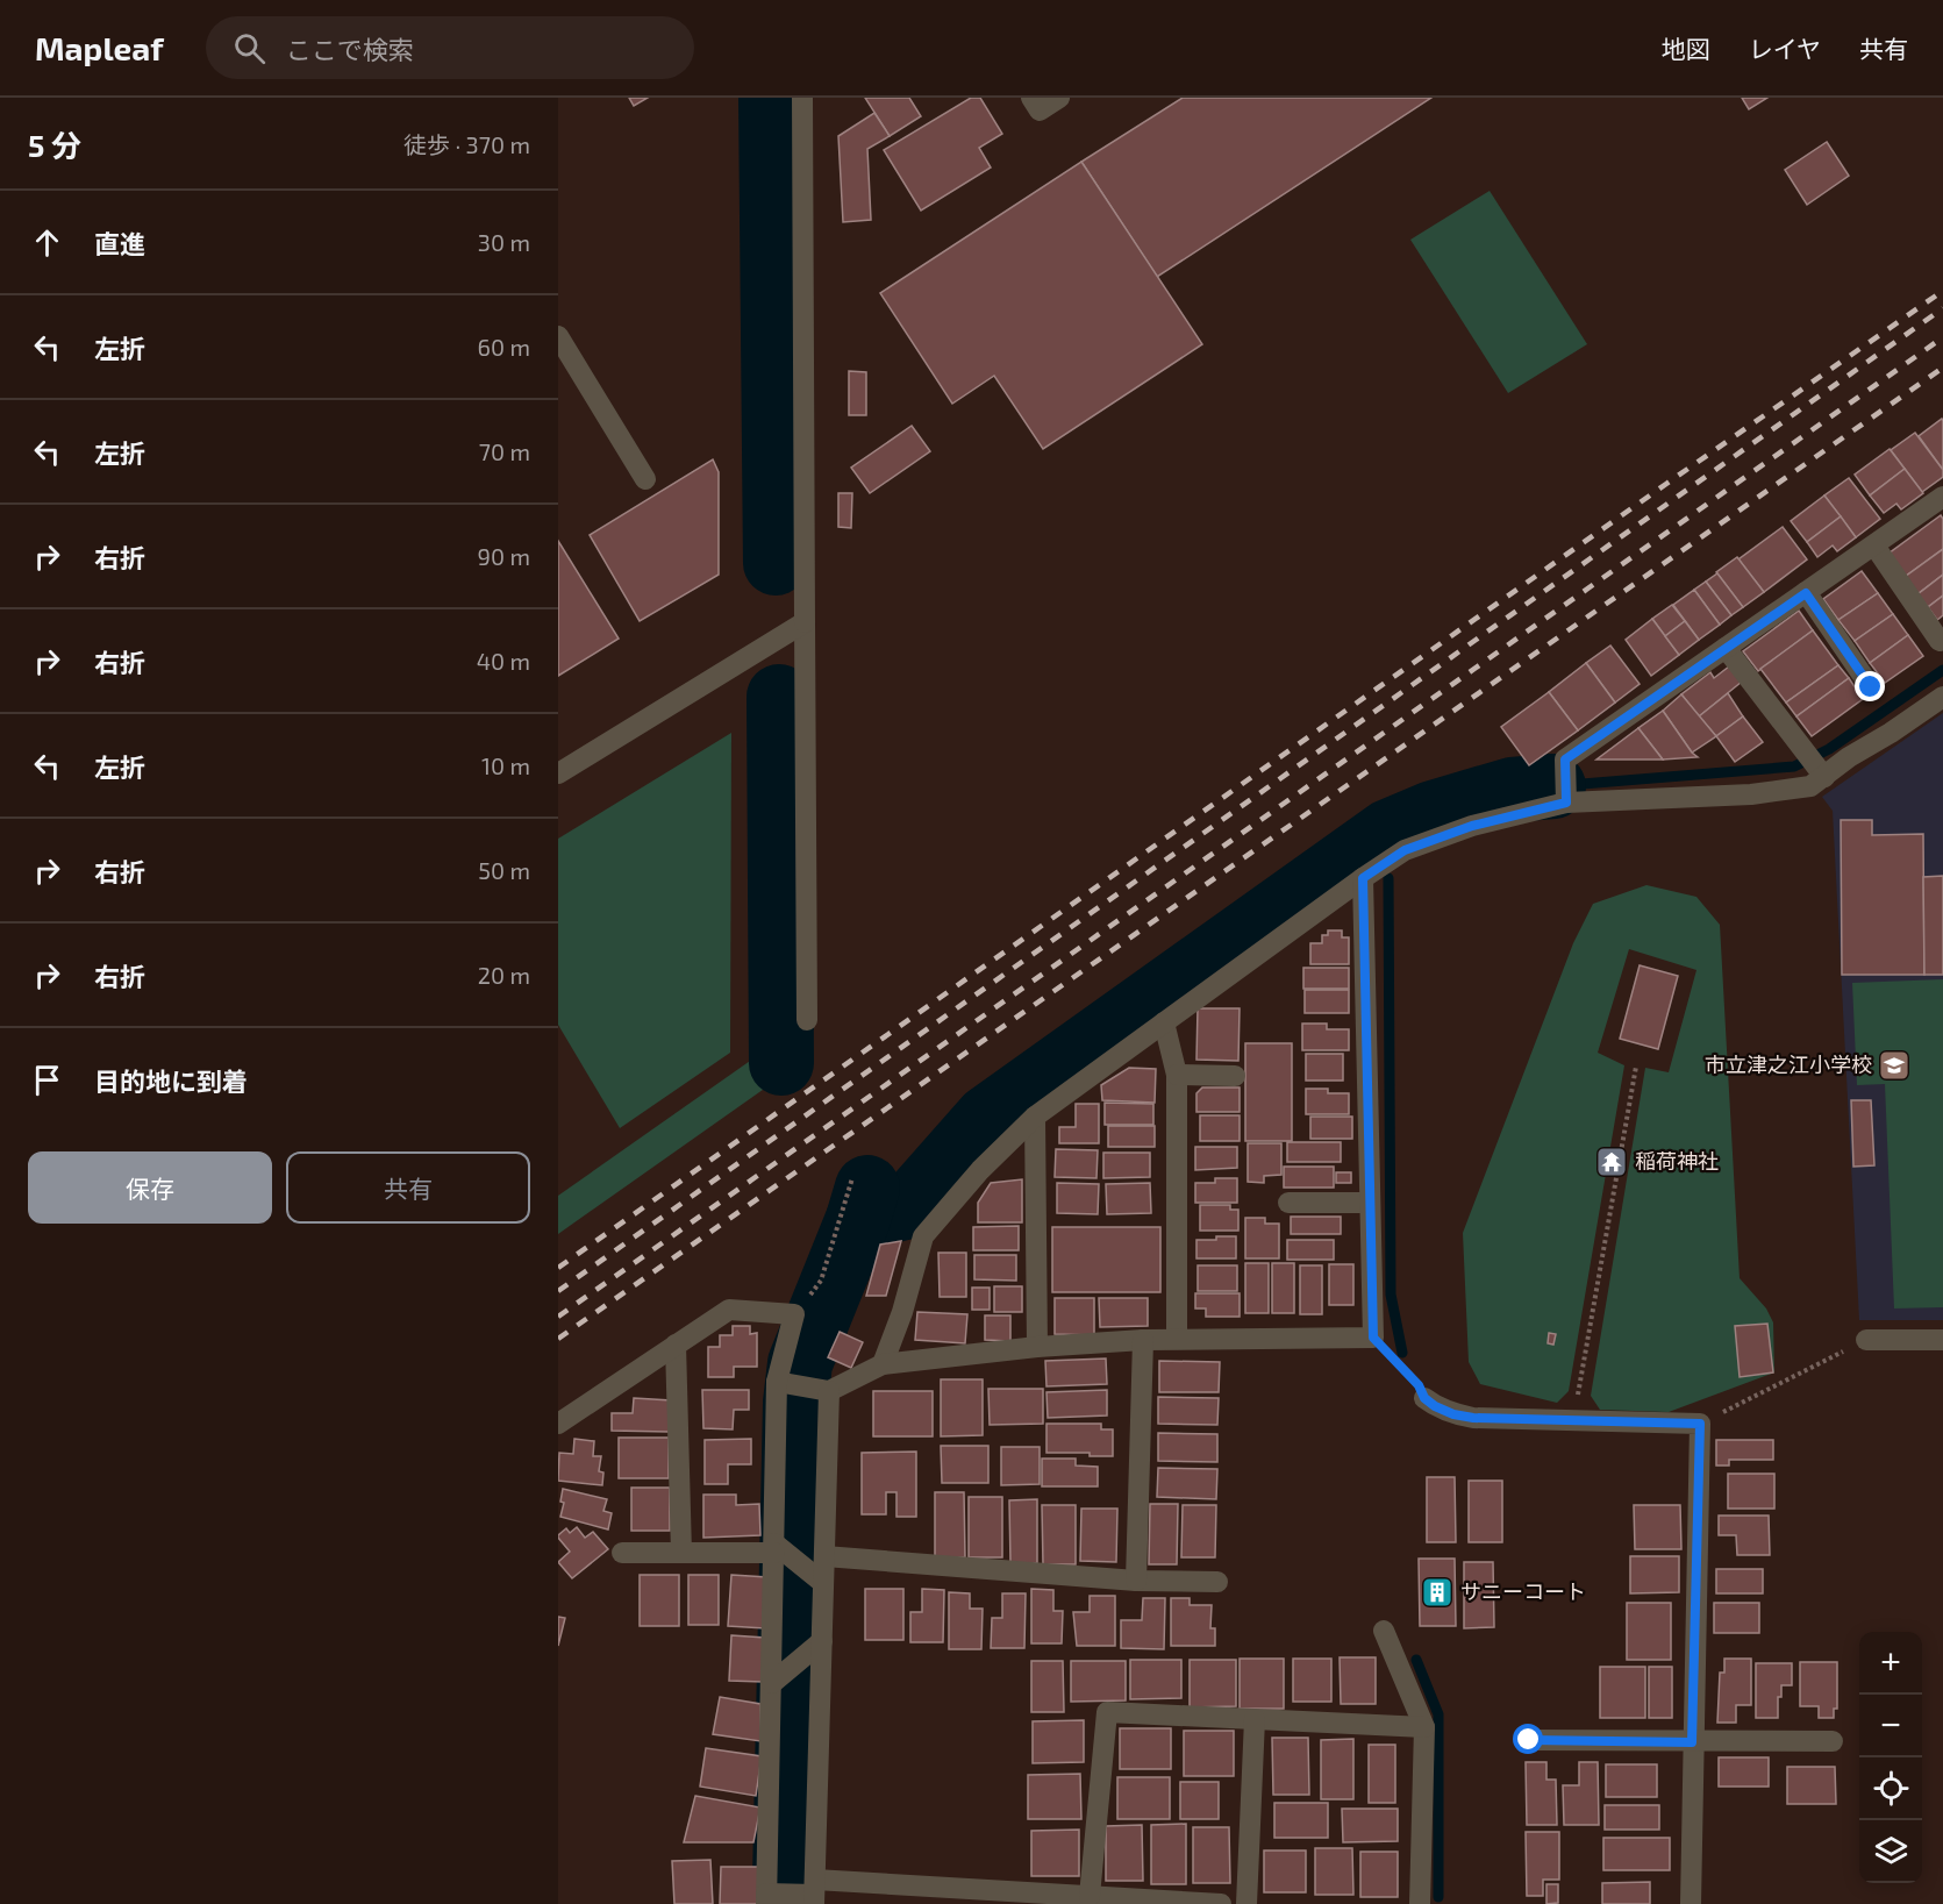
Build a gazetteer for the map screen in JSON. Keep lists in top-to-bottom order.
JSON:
{
  "places": {
    "school or university": ["市立津之江小学校"],
    "temple": ["稲荷神社"],
    "building": ["サニーコート"]
  },
  "page": {
    "header": "Mapleaf",
    "search": "ここで検索",
    "nav": ["地図", "レイヤ", "共有"],
    "heading": ["5 分", "徒歩 · 370 m"],
    "list": [
      ["直進", "30 m"],
      ["左折", "60 m"],
      ["左折", "70 m"],
      ["右折", "90 m"],
      ["右折", "40 m"],
      ["左折", "10 m"],
      ["右折", "50 m"],
      ["右折", "20 m"],
      "目的地に到着"
    ],
    "buttons": ["保存", "共有"],
    "map_buttons": ["+", "−"]
  }
}
